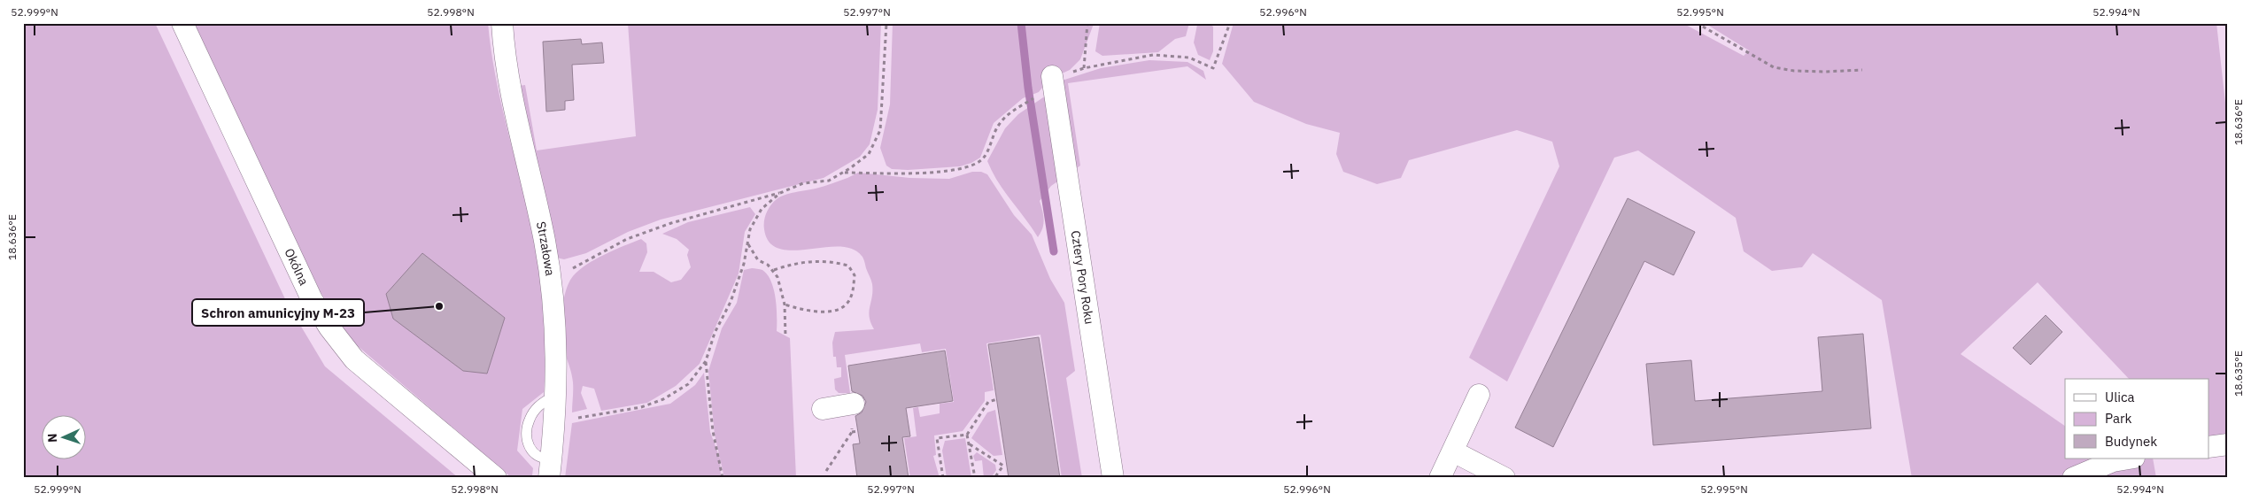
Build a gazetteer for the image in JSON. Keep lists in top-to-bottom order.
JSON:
{
  "streets": {
    "street": ["Strzałowa", "Okólna", "Cztery Pory Roku"]
  },
  "places": ["Schron amunicyjny M-23"],
  "legend": ["Ulica", "Park", "Budynek"],
  "north": "left",
  "coordinates": [
    "52.999°N",
    "52.998°N",
    "52.997°N",
    "52.996°N",
    "52.995°N",
    "52.994°N",
    "18.636°E",
    "18.635°E"
  ]
}
